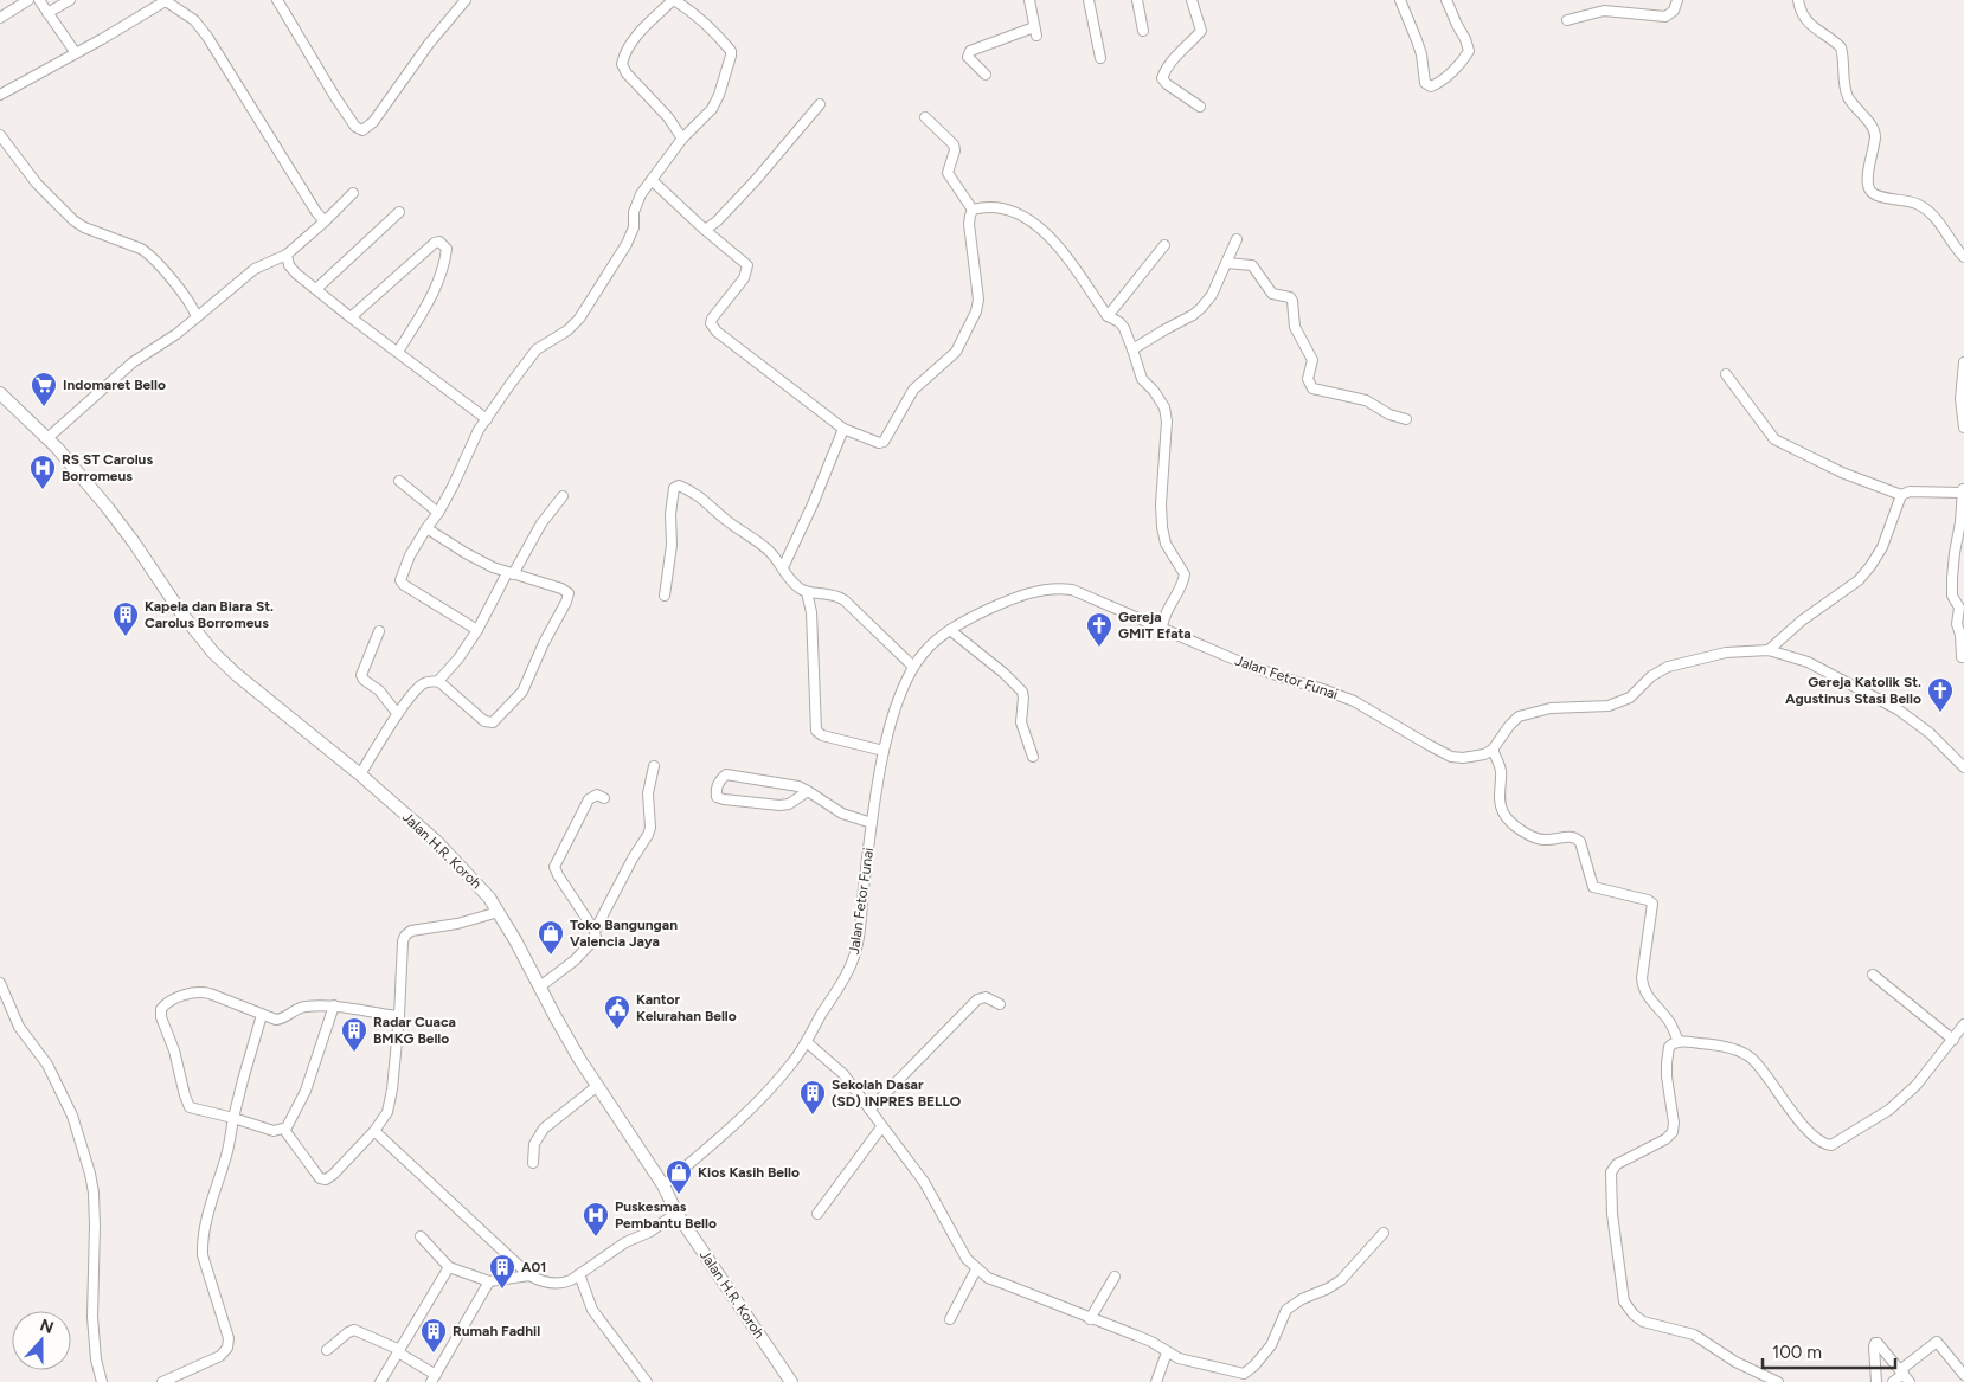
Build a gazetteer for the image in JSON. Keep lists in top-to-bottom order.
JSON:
{
  "streets": {
    "main road": ["Jalan H.R. Koroh"],
    "street": ["Jalan Fetor Funai"]
  },
  "crossings": [
    ["Jalan Fetor Funai", "Jalan H.R. Koroh"]
  ],
  "places": {
    "supermarket": ["Indomaret Bello"],
    "hospital": ["RS ST Carolus Borromeus", "Puskesmas Pembantu Bello"],
    "building": [
      "Kapela dan Biara St. Carolus Borromeus",
      "Radar Cuaca BMKG Bello",
      "Sekolah Dasar (SD) INPRES BELLO",
      "A01",
      "Rumah Fadhil"
    ],
    "church": ["Gereja GMIT Efata", "Gereja Katolik St. Agustinus Stasi Bello"],
    "shop": ["Toko Bangungan Valencia Jaya", "Kios Kasih Bello"],
    "public building": ["Kantor Kelurahan Bello"]
  },
  "scale_bar": "100 m",
  "north": "top"
}
